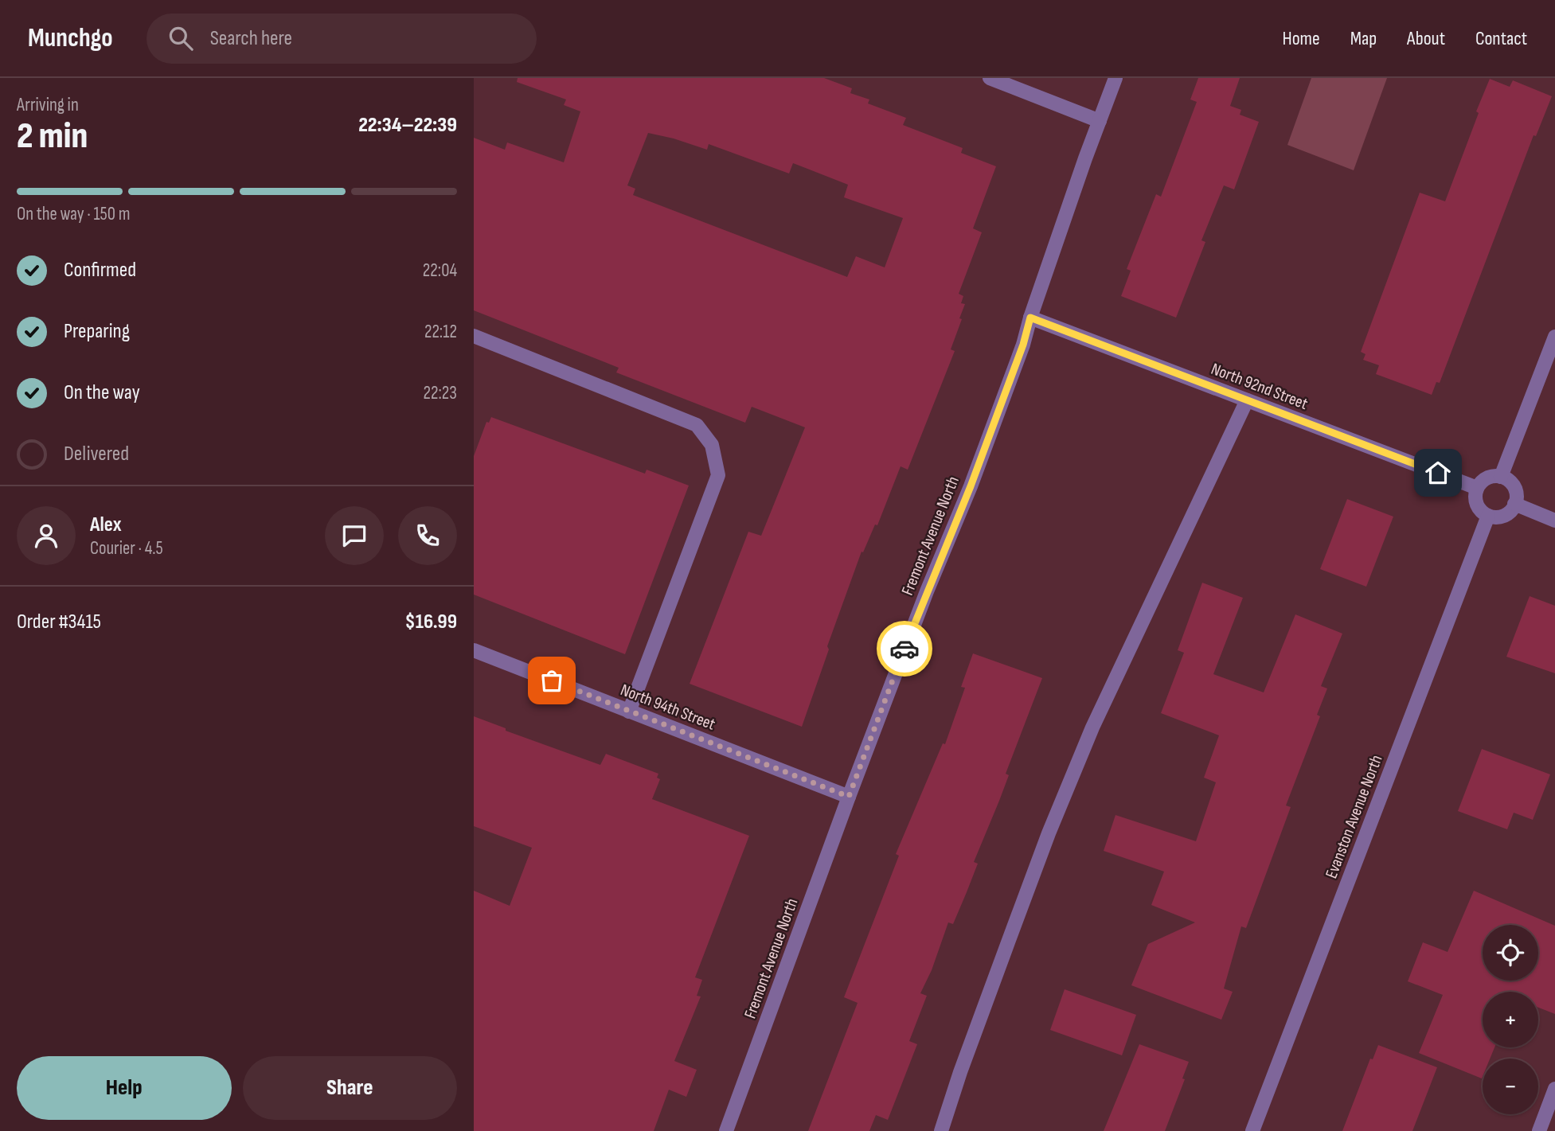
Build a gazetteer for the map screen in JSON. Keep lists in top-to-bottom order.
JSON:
{
  "streets": {
    "street": [
      "North 92nd Street",
      "Fremont Avenue North",
      "North 94th Street",
      "Evanston Avenue North"
    ]
  },
  "crossings": [
    ["North 92nd Street", "Fremont Avenue North"],
    ["North 92nd Street", "Evanston Avenue North"],
    ["Fremont Avenue North", "North 94th Street"]
  ],
  "page": {
    "header": "Munchgo",
    "search": "Search here",
    "nav": [
      "Home",
      "Map",
      "About",
      "Contact"
    ],
    "heading": ["2 min", "Arriving in", "22:34–22:39"],
    "panel": [
      "Alex",
      "Courier · 4.5",
      "Order #3415",
      "$16.99"
    ],
    "bar": "On the way · 150 m",
    "list": [
      ["Confirmed", "22:04"],
      ["Preparing", "22:12"],
      ["On the way", "22:23"],
      "Delivered"
    ],
    "map_buttons": ["+", "−"],
    "buttons": ["Help", "Share"]
  }
}
